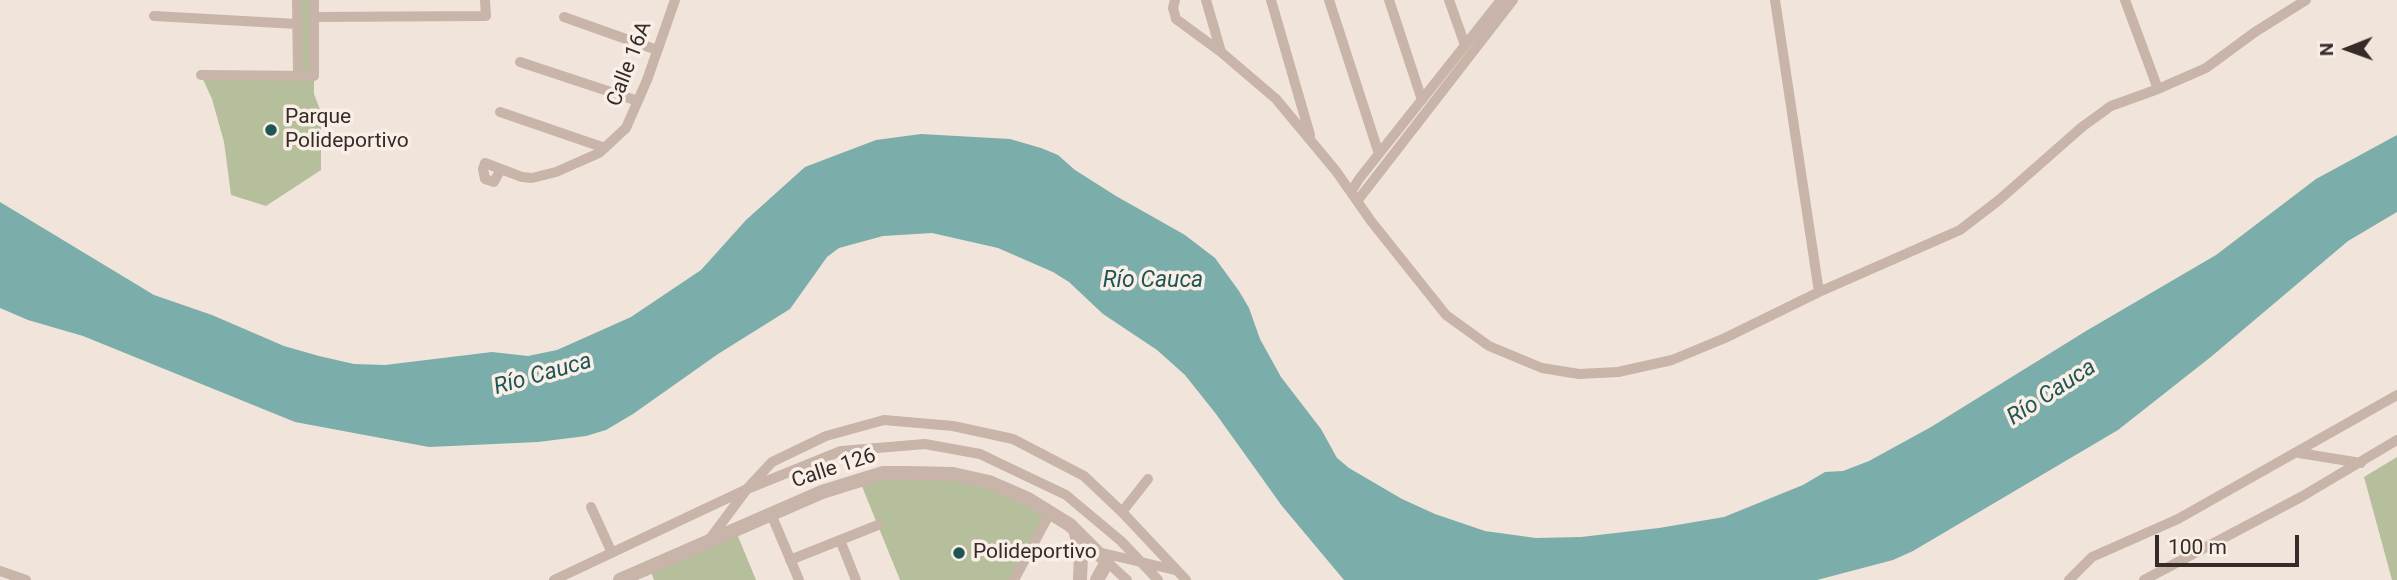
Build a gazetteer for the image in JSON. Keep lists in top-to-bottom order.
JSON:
{
  "streets": {
    "street": ["Calle 16A", "Calle 126"]
  },
  "water": ["Río Cauca"],
  "places": ["Parque Polideportivo", "Polideportivo"],
  "scale_bar": "100 m",
  "north": "left"
}
